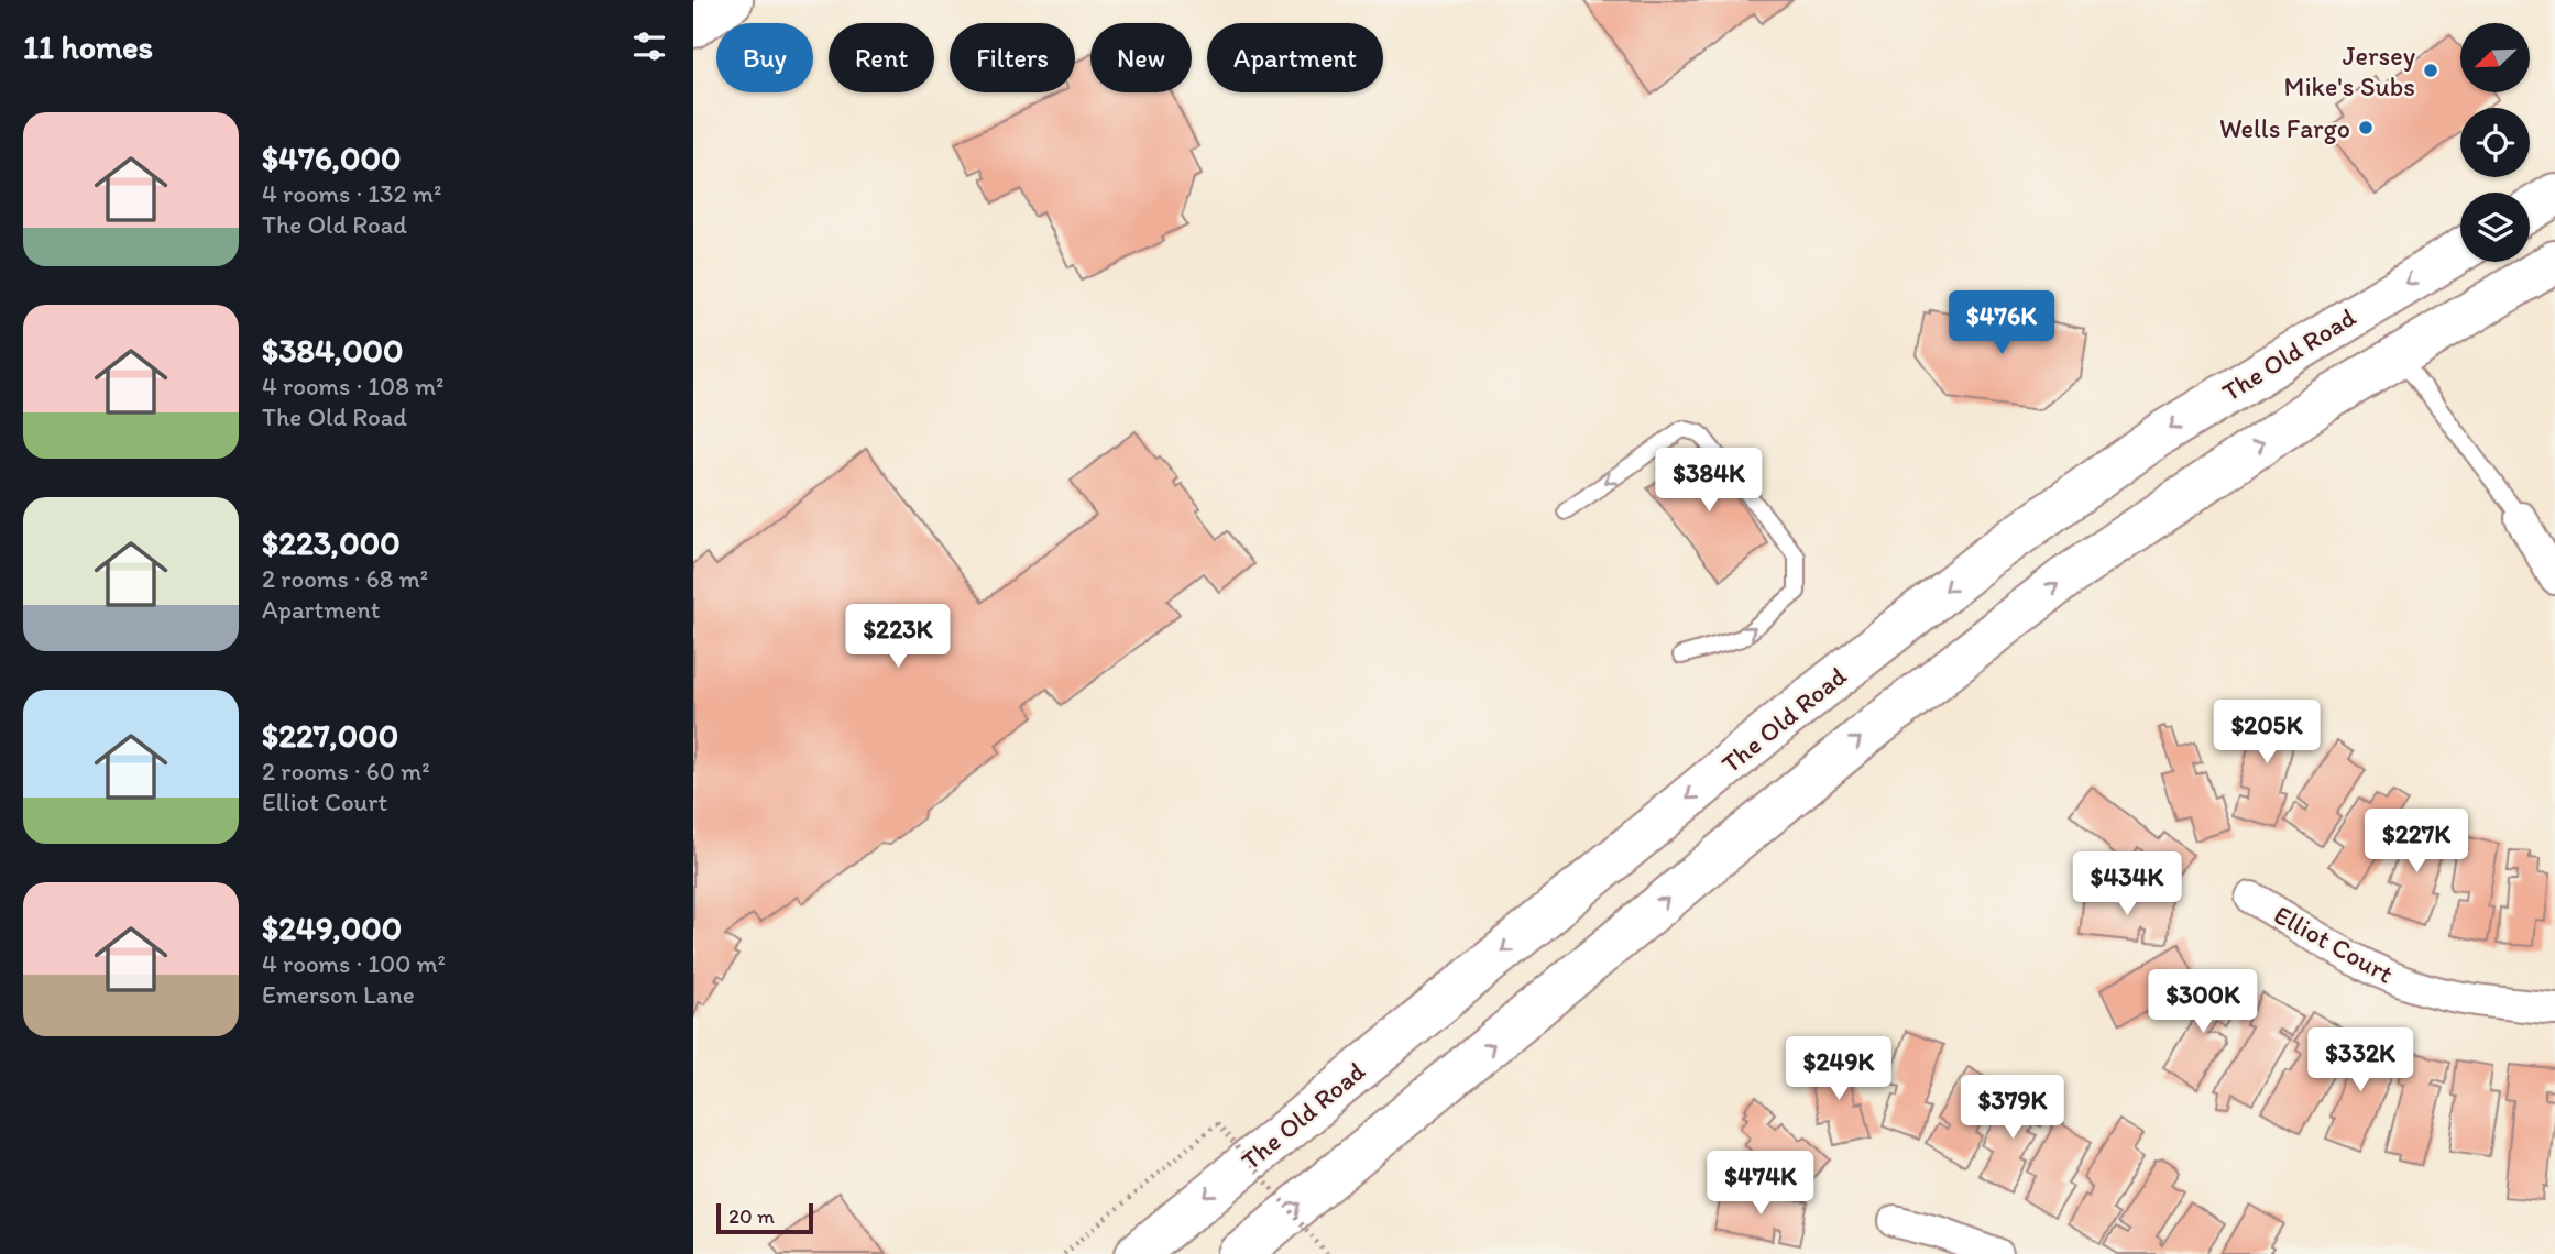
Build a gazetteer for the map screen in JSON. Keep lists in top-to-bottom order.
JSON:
{
  "streets": {
    "main road": ["The Old Road"],
    "street": ["Elliot Court"]
  },
  "places": ["Jersey Mike's Subs", "Wells Fargo"],
  "scale_bar": "20 m",
  "north": "bottom left",
  "page": {
    "heading": "11 homes",
    "chip": [
      "Buy",
      "Rent",
      "Filters",
      "New",
      "Apartment"
    ],
    "list": [
      {
        "name": "$476,000",
        "note": "4 rooms · 132 m² · The Old Road"
      },
      {
        "name": "$384,000",
        "note": "4 rooms · 108 m² · The Old Road"
      },
      {
        "name": "$223,000",
        "note": "2 rooms · 68 m² · Apartment"
      },
      {
        "name": "$227,000",
        "note": "2 rooms · 60 m² · Elliot Court"
      },
      {
        "name": "$249,000",
        "note": "4 rooms · 100 m² · Emerson Lane"
      }
    ],
    "price": [
      "$476K",
      "$384K",
      "$223K",
      "$205K",
      "$227K",
      "$434K",
      "$300K",
      "$332K",
      "$249K",
      "$379K",
      "$474K"
    ],
    "scale": "20 m"
  }
}
